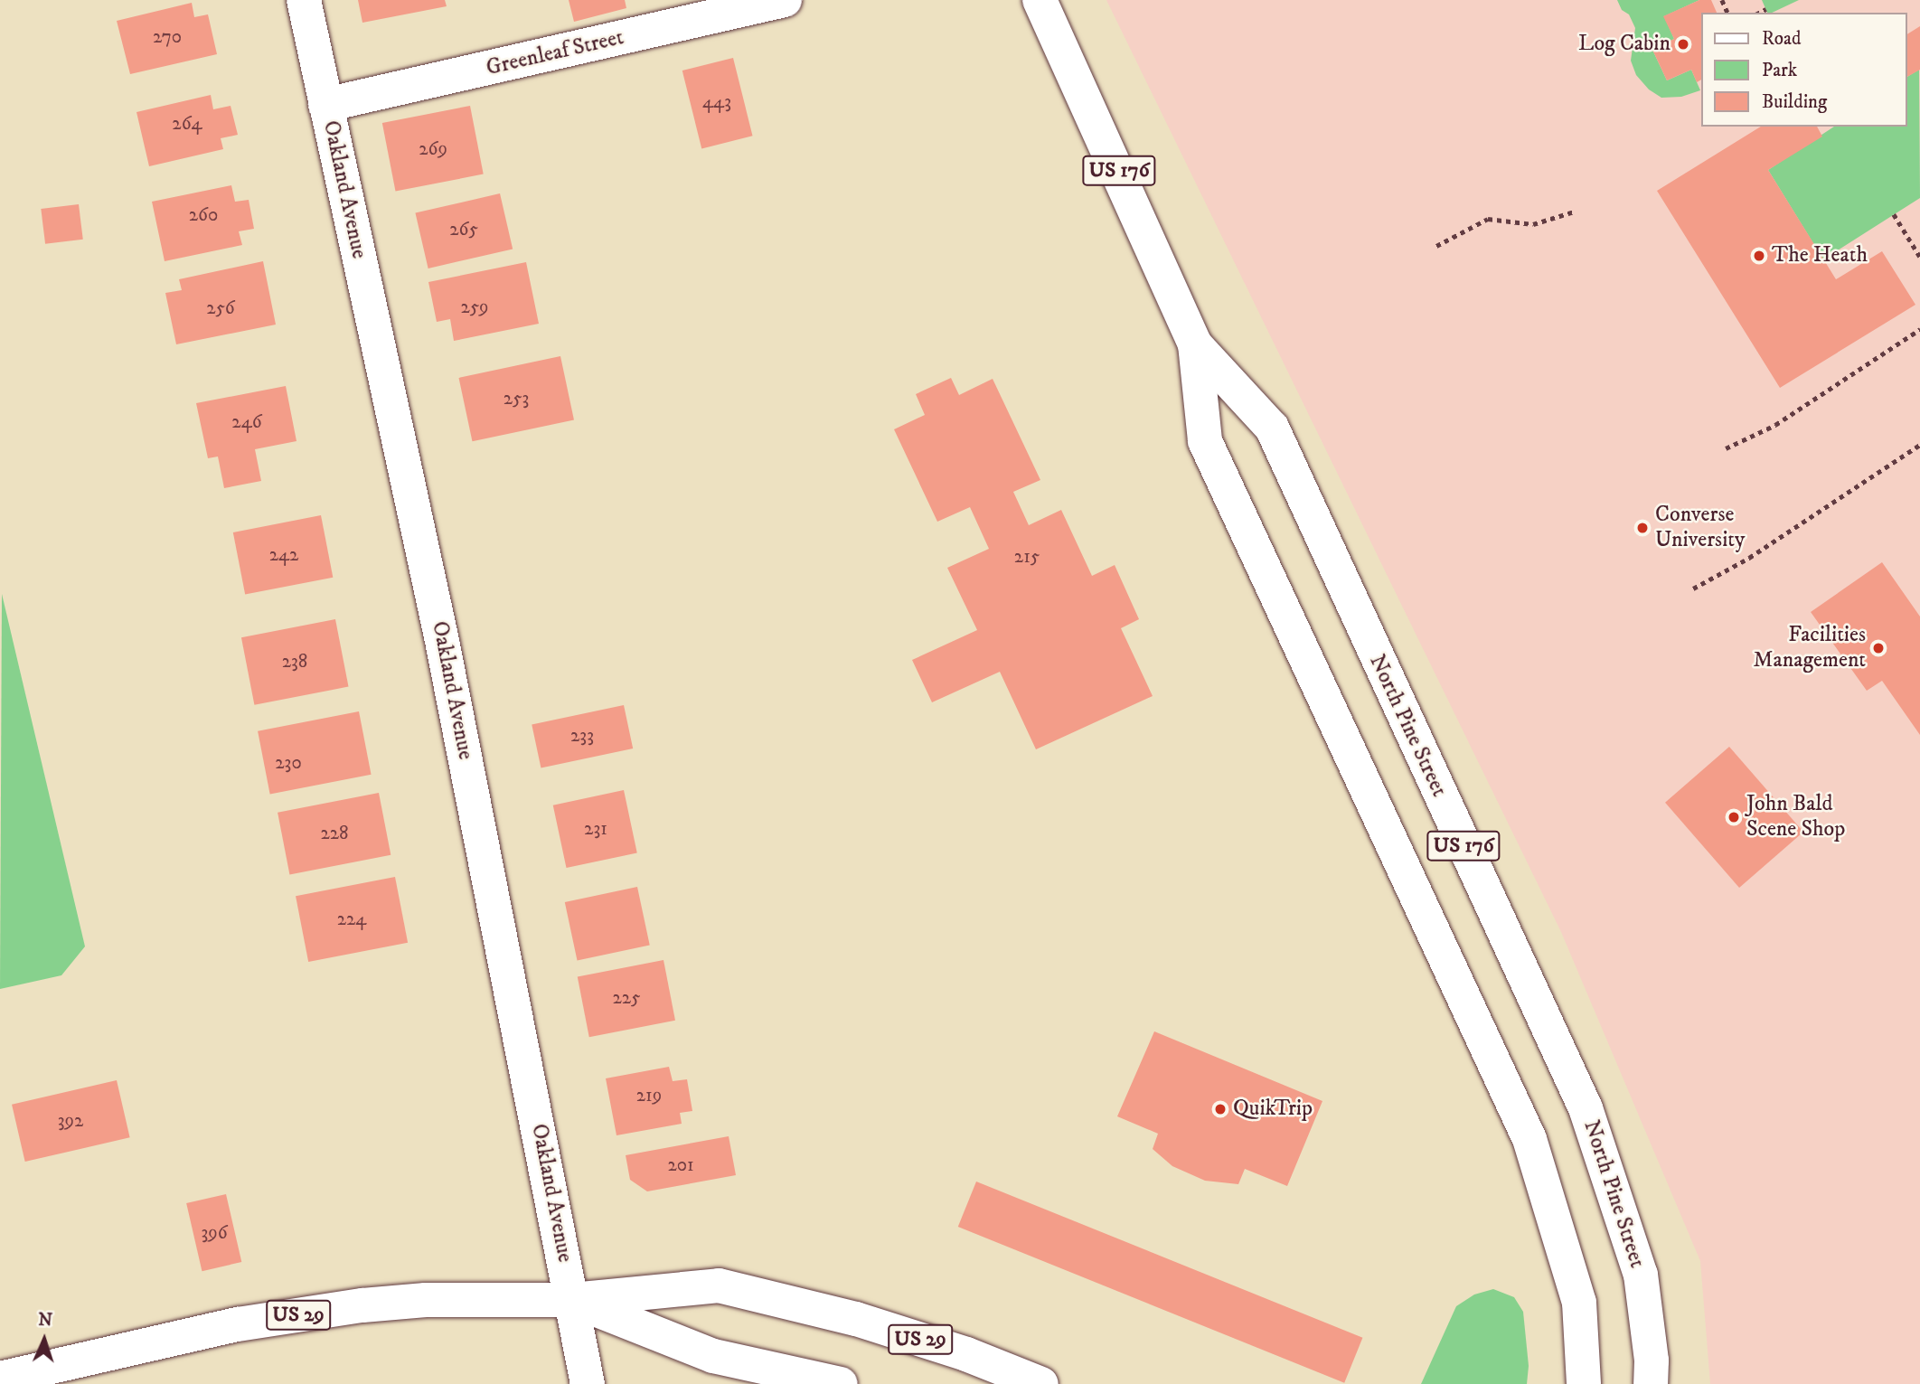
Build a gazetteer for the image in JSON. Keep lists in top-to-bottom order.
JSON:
{
  "streets": {
    "main road": [
      "Greenleaf Street",
      "US 176",
      "Oakland Avenue",
      "North Pine Street",
      "US 29"
    ]
  },
  "crossings": [
    ["Greenleaf Street", "Oakland Avenue"],
    ["Oakland Avenue", "US 29"]
  ],
  "places": [
    "Log Cabin",
    "The Heath",
    "Converse University",
    "Facilities Management",
    "John Bald Scene Shop",
    "QuikTrip"
  ],
  "house_numbers": [
    "270",
    "443",
    "264",
    "269",
    "260",
    "265",
    "259",
    "256",
    "253",
    "246",
    "242",
    "215",
    "238",
    "233",
    "230",
    "231",
    "228",
    "224",
    "225",
    "219",
    "392",
    "201",
    "396"
  ],
  "legend": ["Road", "Park", "Building"],
  "north": "top"
}
